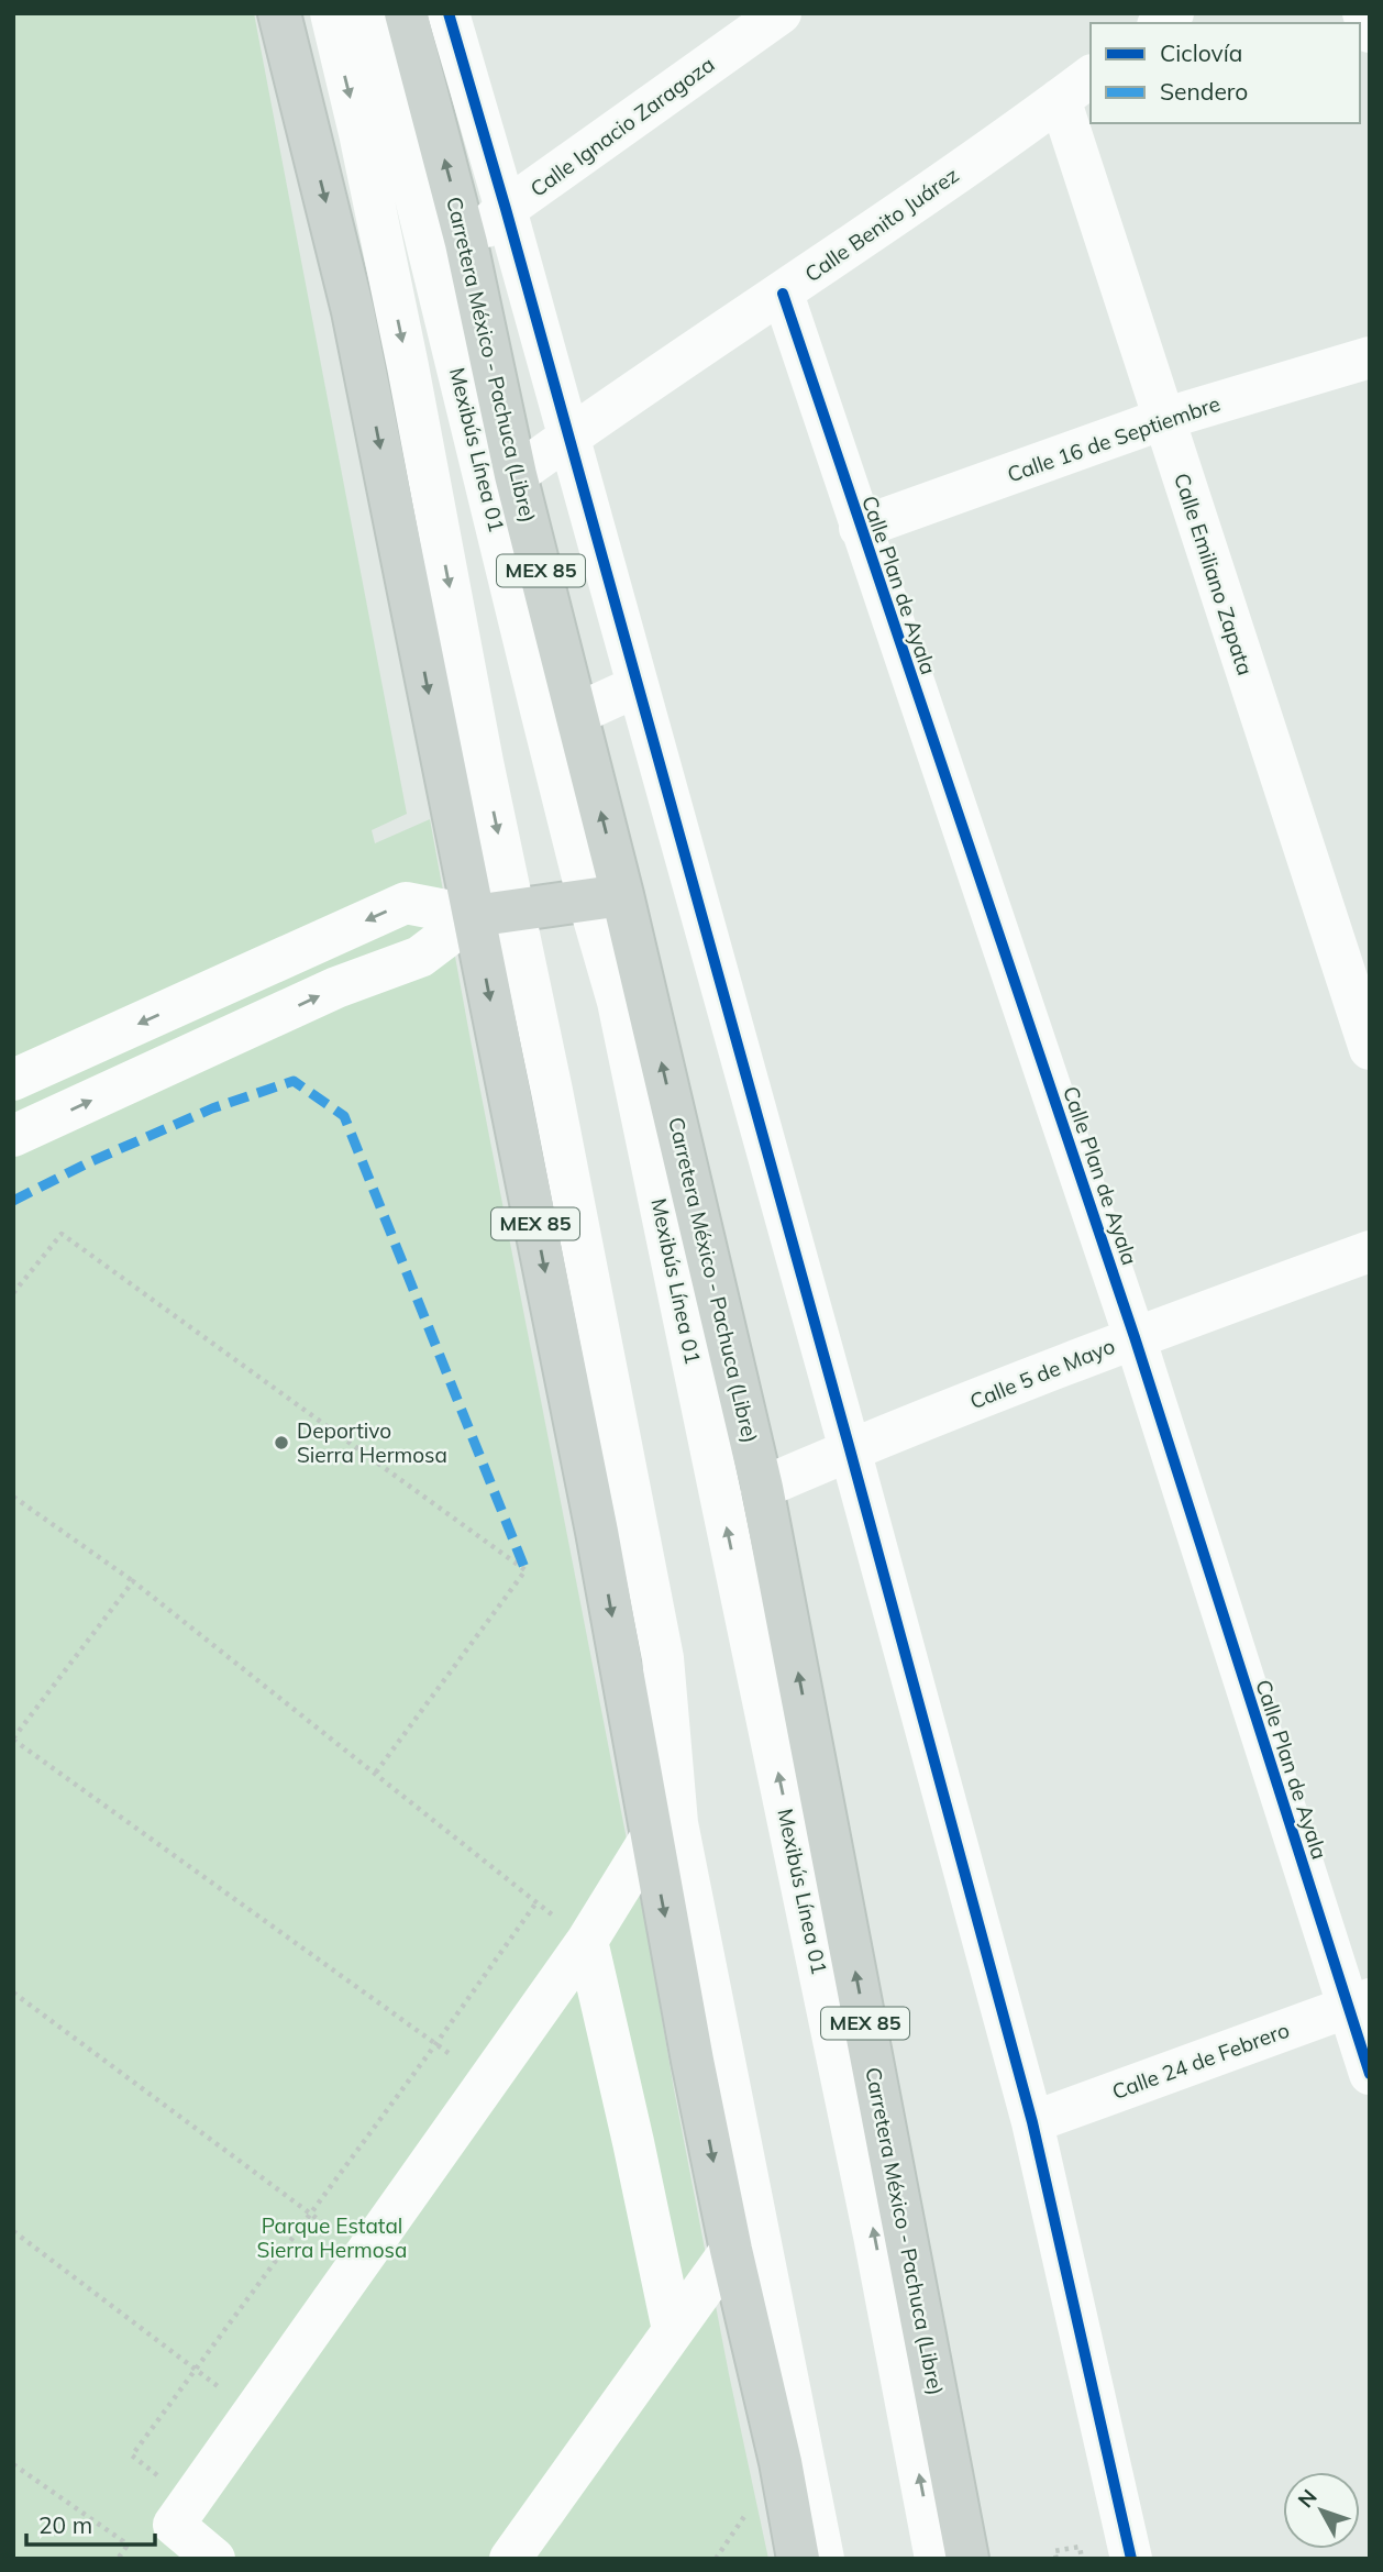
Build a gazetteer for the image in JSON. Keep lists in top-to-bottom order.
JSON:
{
  "streets": {
    "main road": ["Carretera México - Pachuca (Libre)", "MEX 85"],
    "street": [
      "Calle Ignacio Zaragoza",
      "Calle Benito Juárez",
      "Calle 16 de Septiembre",
      "Mexibús Línea 01",
      "Calle Emiliano Zapata",
      "Calle Plan de Ayala",
      "Calle 5 de Mayo",
      "Calle 24 de Febrero"
    ]
  },
  "crossings": [
    ["Calle Ignacio Zaragoza", "Carretera México - Pachuca (Libre)"],
    ["Calle Benito Juárez", "Carretera México - Pachuca (Libre)"],
    ["Calle Benito Juárez", "Calle Emiliano Zapata"],
    ["Calle Benito Juárez", "Calle Plan de Ayala"],
    ["Carretera México - Pachuca (Libre)", "Mexibús Línea 01"],
    ["Carretera México - Pachuca (Libre)", "Calle 5 de Mayo"],
    ["Calle 16 de Septiembre", "Calle Emiliano Zapata"],
    ["Calle 16 de Septiembre", "Calle Plan de Ayala"],
    ["Calle Plan de Ayala", "Calle 5 de Mayo"],
    ["Calle Plan de Ayala", "Calle 24 de Febrero"]
  ],
  "parks": ["Parque Estatal Sierra Hermosa"],
  "places": ["Deportivo Sierra Hermosa"],
  "legend": ["Ciclovía", "Sendero"],
  "scale_bar": "20 m",
  "north": "top left"
}
